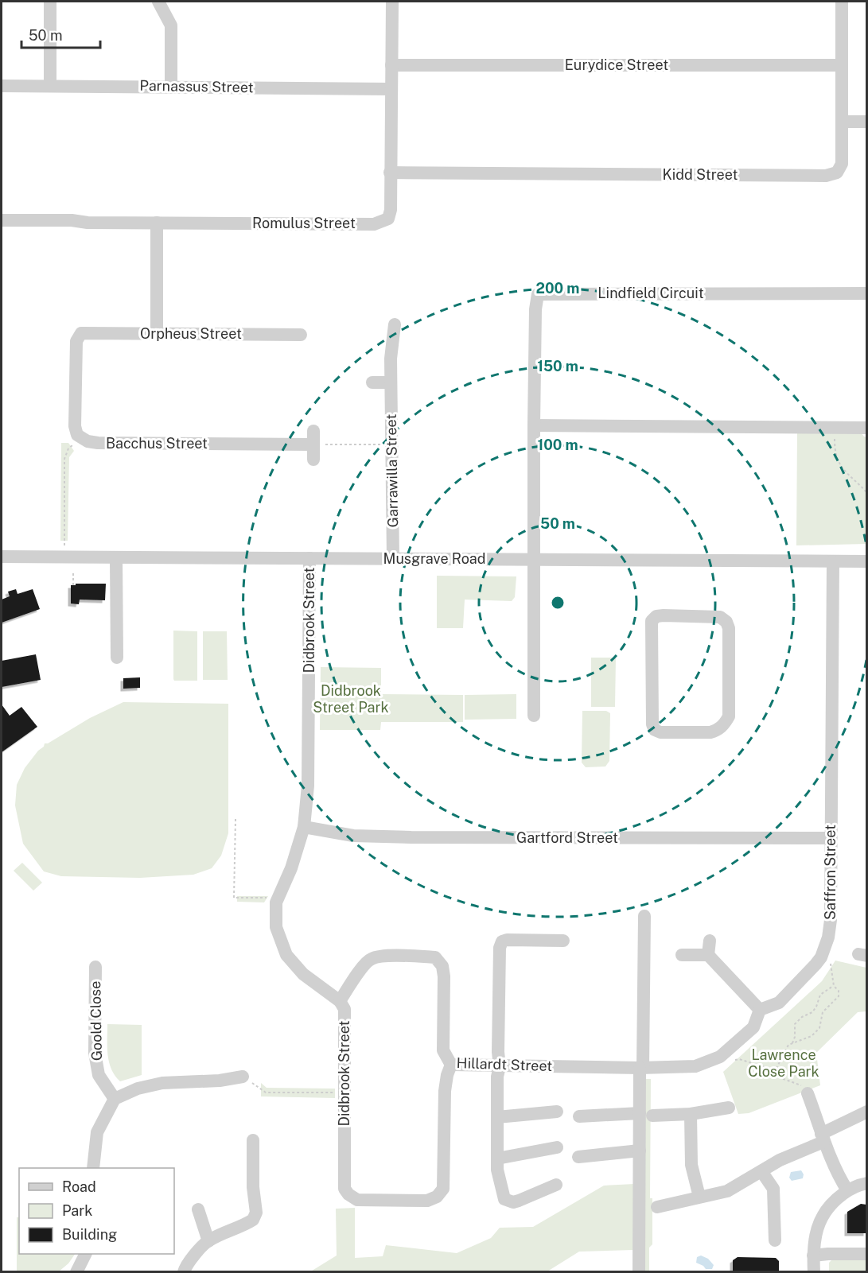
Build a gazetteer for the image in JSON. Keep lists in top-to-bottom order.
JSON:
{
  "streets": {
    "street": [
      "Eurydice Street",
      "Parnassus Street",
      "Kidd Street",
      "Romulus Street",
      "Lindfield Circuit",
      "Orpheus Street",
      "Bacchus Street",
      "Garrawilla Street",
      "Musgrave Road",
      "Didbrook Street",
      "Gartford Street",
      "Saffron Street",
      "Goold Close",
      "Hillardt Street"
    ]
  },
  "crossings": [
    ["Eurydice Street", "Kidd Street"],
    ["Eurydice Street", "Romulus Street"],
    ["Parnassus Street", "Romulus Street"],
    ["Kidd Street", "Romulus Street"],
    ["Lindfield Circuit", "Musgrave Road"],
    ["Orpheus Street", "Bacchus Street"],
    ["Garrawilla Street", "Musgrave Road"],
    ["Musgrave Road", "Didbrook Street"],
    ["Musgrave Road", "Saffron Street"],
    ["Didbrook Street", "Gartford Street"],
    ["Didbrook Street", "Hillardt Street"],
    ["Gartford Street", "Saffron Street"]
  ],
  "parks": ["Didbrook Street Park", "Lawrence Close Park"],
  "legend": ["Road", "Park", "Building"],
  "scale_bar": "50 m",
  "rings": [
    "200 m",
    "150 m",
    "100 m",
    "50 m"
  ]
}
